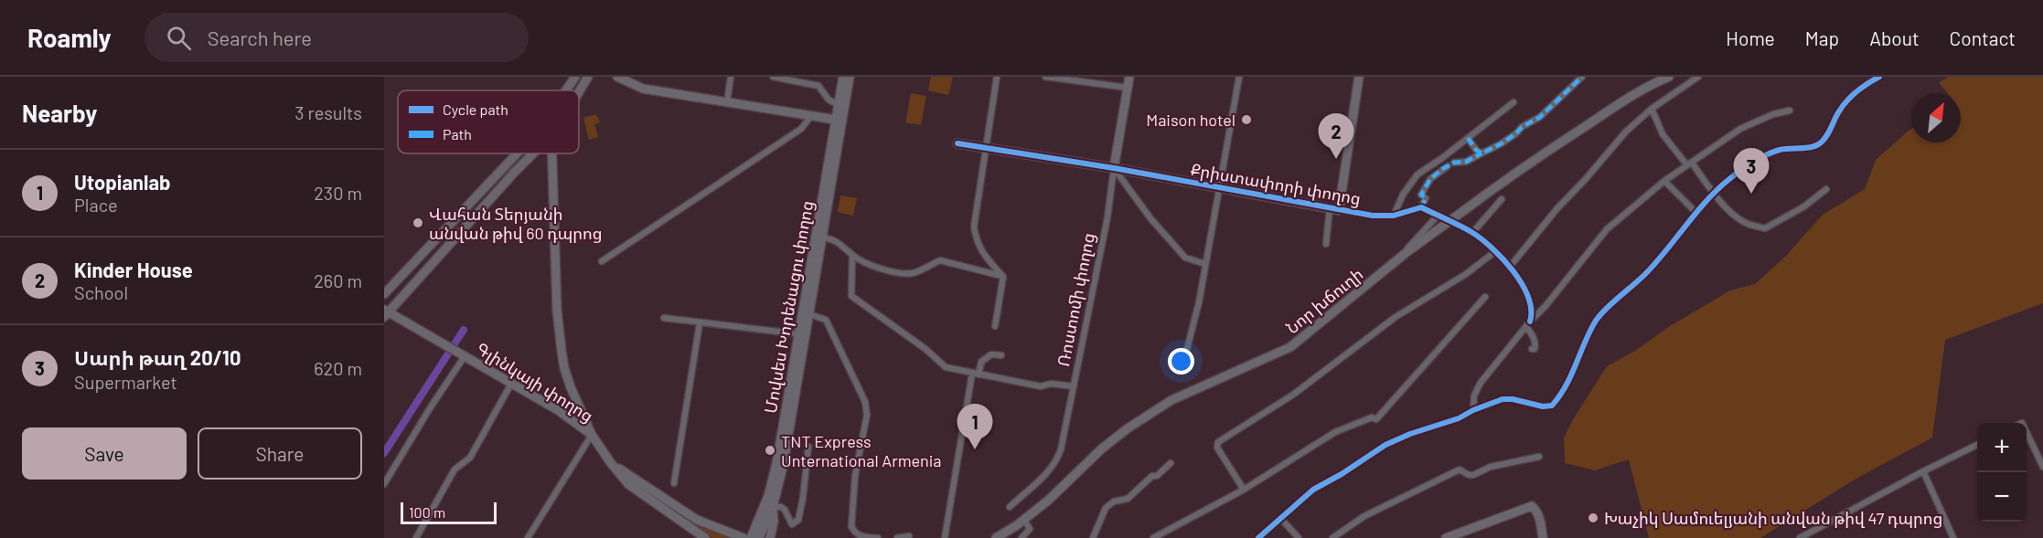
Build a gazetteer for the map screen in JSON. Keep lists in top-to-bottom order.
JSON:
{
  "streets": {
    "main road": [
      "Քրիստափորի փողոց",
      "Ռոստոմի փողոց",
      "Նոր խճուղի",
      "Մովսես Խորենացու փողոց",
      "Գլինկայի փողոց"
    ]
  },
  "crossings": [
    ["Քրիստափորի փողոց", "Ռոստոմի փողոց"]
  ],
  "places": [
    "Maison hotel",
    "Վահան Տերյանի անվան թիվ 60 դպրոց",
    "TNT Express Unternational Armenia",
    "Խաչիկ Սամուելյանի անվան թիվ 47 դպրոց"
  ],
  "legend": ["Cycle path", "Path"],
  "scale_bar": "100 m",
  "north": "top right",
  "page": {
    "header": "Roamly",
    "search": "Search here",
    "nav": [
      "Home",
      "Map",
      "About",
      "Contact"
    ],
    "heading": ["Nearby", "3 results"],
    "pins": ["2", "3", "1"],
    "list": [
      {
        "mark": "1",
        "name": "Utopianlab",
        "note": "Place",
        "value": "230 m"
      },
      {
        "mark": "2",
        "name": "Kinder House",
        "note": "School",
        "value": "260 m"
      },
      {
        "mark": "3",
        "name": "Սարի թաղ 20/10",
        "note": "Supermarket",
        "value": "620 m"
      }
    ],
    "buttons": ["Save", "Share"],
    "map_buttons": ["+", "−"],
    "scale": "100 m"
  }
}
